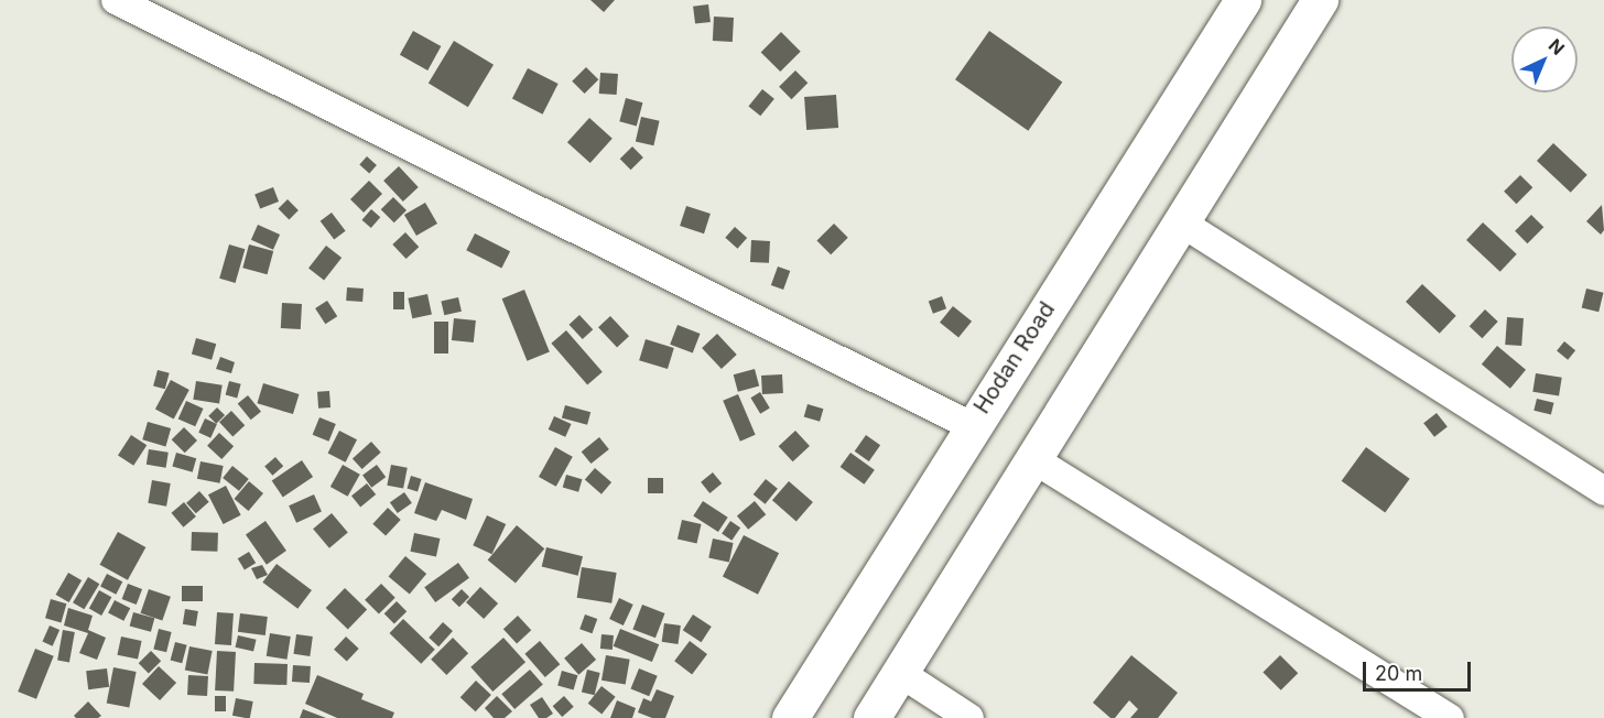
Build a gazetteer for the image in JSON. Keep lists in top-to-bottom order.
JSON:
{
  "streets": {
    "main road": ["Hodan Road"]
  },
  "scale_bar": "20 m",
  "north": "top right"
}
